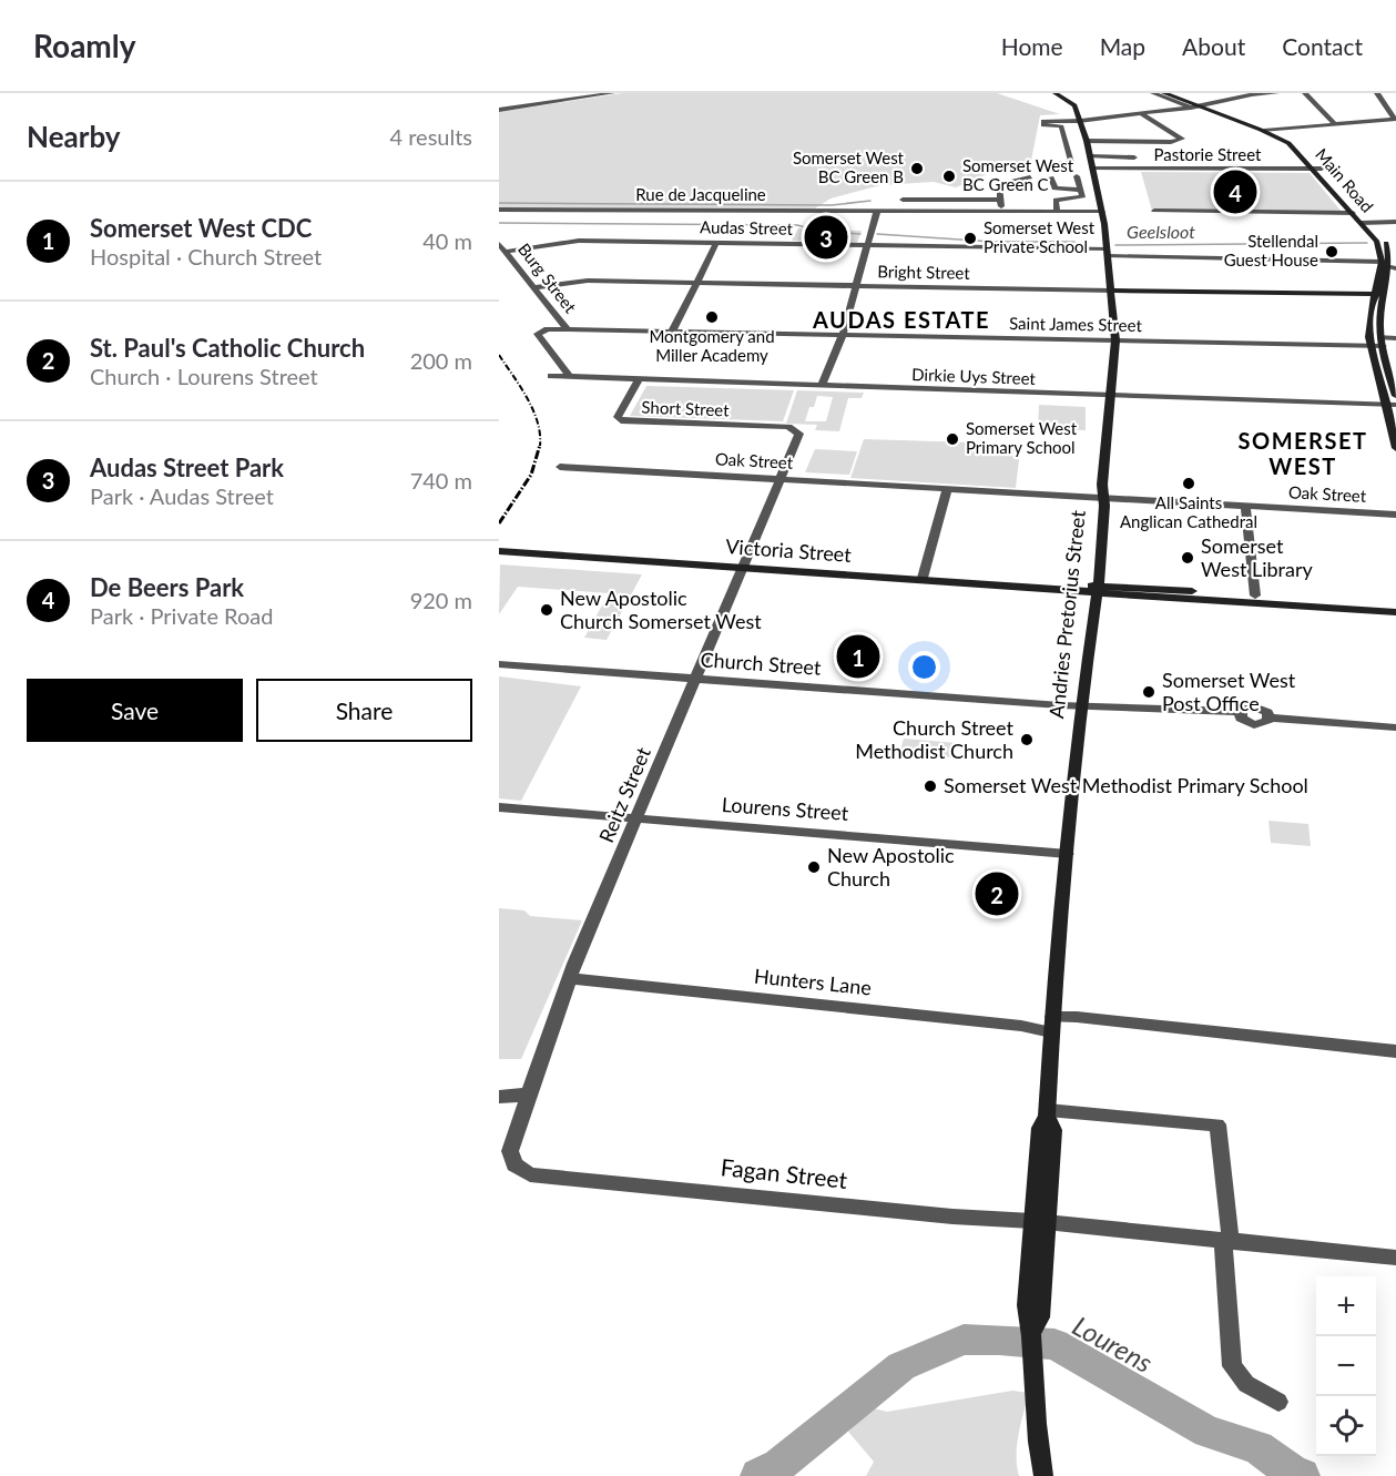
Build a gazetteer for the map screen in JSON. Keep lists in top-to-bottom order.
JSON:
{
  "streets": {
    "main road": [
      "Main Road",
      "Bright Street",
      "Victoria Street",
      "Andries Pretorius Street"
    ],
    "street": [
      "Pastorie Street",
      "Rue de Jacqueline",
      "Audas Street",
      "Burg Street",
      "Saint James Street",
      "Dirkie Uys Street",
      "Short Street",
      "Oak Street",
      "Church Street",
      "Reitz Street",
      "Lourens Street",
      "Hunters Lane",
      "Fagan Street"
    ]
  },
  "crossings": [
    ["Pastorie Street", "Main Road"],
    ["Pastorie Street", "Andries Pretorius Street"],
    ["Main Road", "Audas Street"],
    ["Main Road", "Saint James Street"],
    ["Rue de Jacqueline", "Andries Pretorius Street"],
    ["Audas Street", "Burg Street"],
    ["Audas Street", "Andries Pretorius Street"],
    ["Bright Street", "Burg Street"],
    ["Bright Street", "Andries Pretorius Street"],
    ["Burg Street", "Saint James Street"],
    ["Burg Street", "Dirkie Uys Street"],
    ["Saint James Street", "Andries Pretorius Street"],
    ["Dirkie Uys Street", "Short Street"],
    ["Dirkie Uys Street", "Andries Pretorius Street"],
    ["Short Street", "Reitz Street"],
    ["Oak Street", "Andries Pretorius Street"],
    ["Oak Street", "Reitz Street"],
    ["Victoria Street", "Andries Pretorius Street"],
    ["Victoria Street", "Reitz Street"],
    ["Andries Pretorius Street", "Church Street"],
    ["Andries Pretorius Street", "Lourens Street"],
    ["Andries Pretorius Street", "Hunters Lane"],
    ["Andries Pretorius Street", "Fagan Street"],
    ["Church Street", "Reitz Street"],
    ["Reitz Street", "Lourens Street"],
    ["Reitz Street", "Hunters Lane"],
    ["Reitz Street", "Fagan Street"]
  ],
  "districts": ["AUDAS ESTATE", "SOMERSET WEST"],
  "water": ["Geelsloot", "Lourens"],
  "places": [
    "Somerset West BC Green B",
    "Somerset West BC Green C",
    "Somerset West Private School",
    "Stellendal Guest House",
    "Montgomery and Miller Academy",
    "Somerset West Primary School",
    "All Saints Anglican Cathedral",
    "Somerset West Library",
    "New Apostolic Church Somerset West",
    "Somerset West Post Office",
    "Church Street Methodist Church",
    "Somerset West Methodist Primary School",
    "New Apostolic Church"
  ],
  "page": {
    "header": "Roamly",
    "nav": [
      "Home",
      "Map",
      "About",
      "Contact"
    ],
    "heading": ["Nearby", "4 results"],
    "pins": [
      "4",
      "3",
      "1",
      "2"
    ],
    "list": [
      {
        "mark": "1",
        "name": "Somerset West CDC",
        "note": "Hospital · Church Street",
        "value": "40 m"
      },
      {
        "mark": "2",
        "name": "St. Paul's Catholic Church",
        "note": "Church · Lourens Street",
        "value": "200 m"
      },
      {
        "mark": "3",
        "name": "Audas Street Park",
        "note": "Park · Audas Street",
        "value": "740 m"
      },
      {
        "mark": "4",
        "name": "De Beers Park",
        "note": "Park · Private Road",
        "value": "920 m"
      }
    ],
    "buttons": ["Save", "Share"],
    "map_buttons": ["+", "−"]
  }
}
